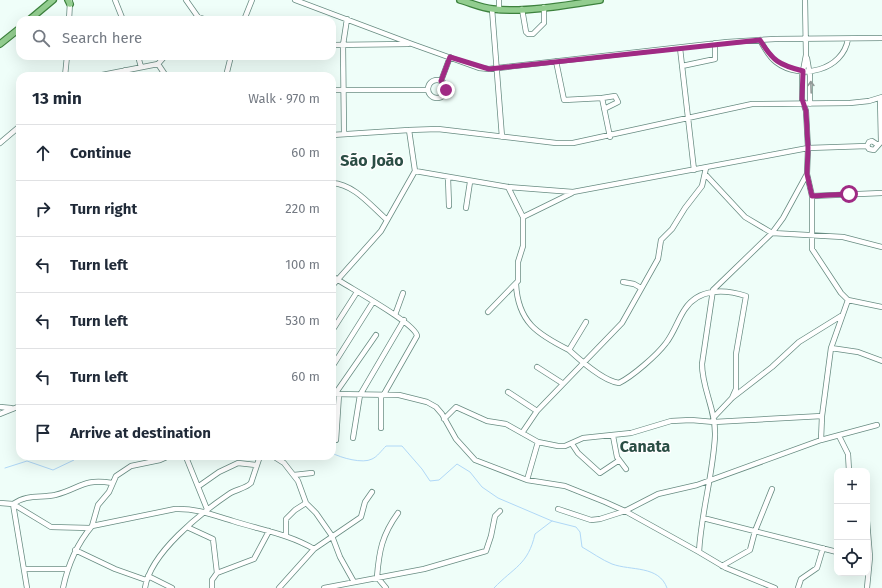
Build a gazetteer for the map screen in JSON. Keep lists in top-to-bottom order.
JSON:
{
  "districts": ["São João", "Canata"],
  "page": {
    "search": "Search here",
    "heading": ["13 min", "Walk · 970 m"],
    "list": [
      ["Continue", "60 m"],
      ["Turn right", "220 m"],
      ["Turn left", "100 m"],
      ["Turn left", "530 m"],
      ["Turn left", "60 m"],
      "Arrive at destination"
    ],
    "map_buttons": ["+", "−"]
  }
}
